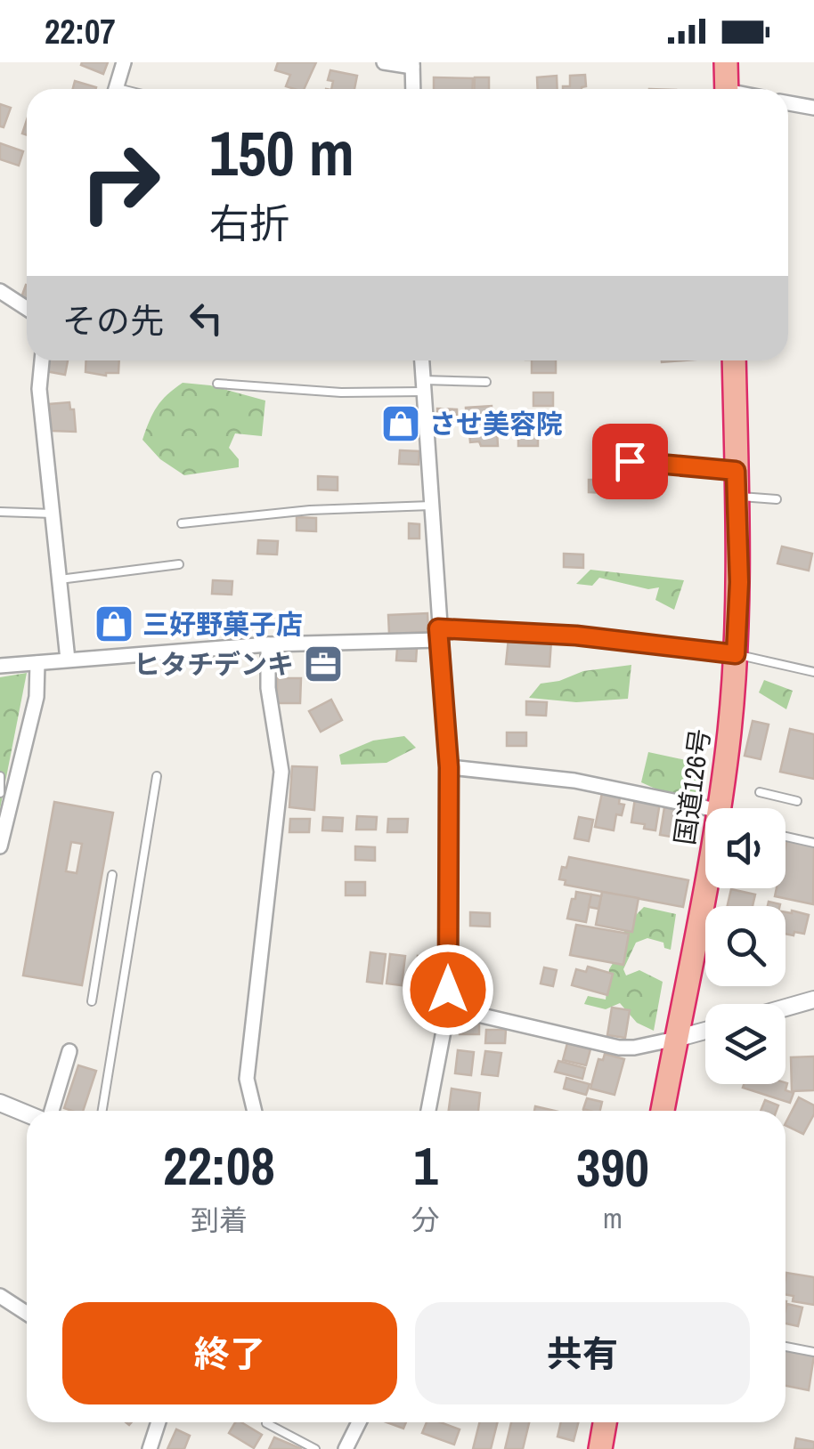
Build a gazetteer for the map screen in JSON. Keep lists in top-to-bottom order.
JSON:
{
  "streets": {
    "highway": ["国道126号"]
  },
  "places": {
    "shop": ["させ美容院", "三好野菓子店"],
    "office": ["ヒタチデンキ"]
  },
  "page": {
    "status": "22:07",
    "turn": ["150 m", "右折"],
    "then": "その先",
    "eta": [
      "22:08",
      "到着",
      "1",
      "分",
      "390",
      "m"
    ],
    "buttons": ["終了", "共有"]
  }
}
